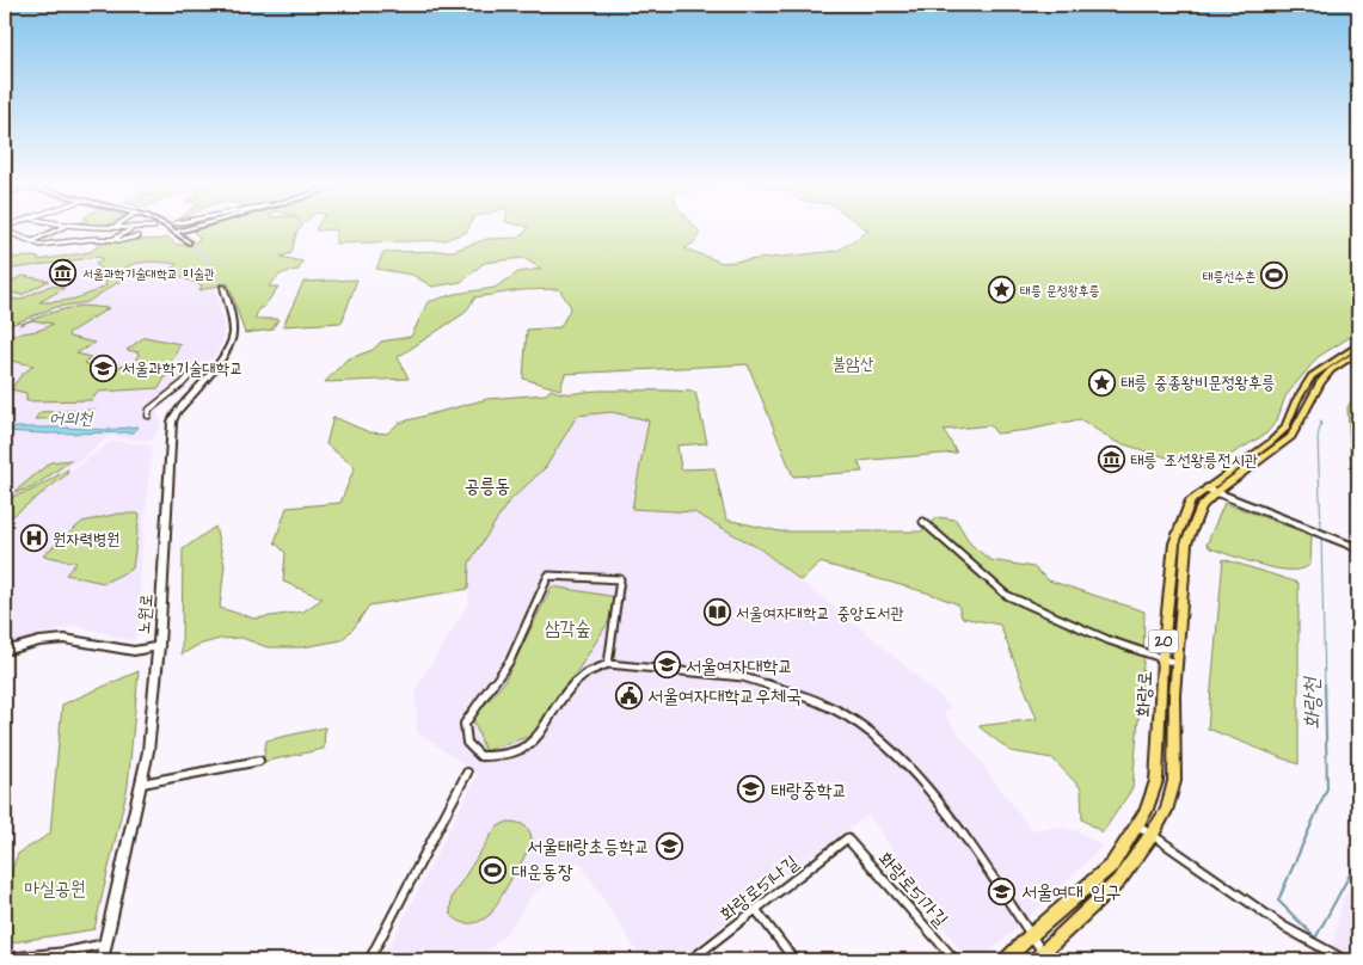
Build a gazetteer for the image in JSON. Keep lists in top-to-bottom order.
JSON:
{
  "streets": {
    "main road": ["노원로", "20", "화랑로"],
    "street": ["화랑로51나길", "화랑로51가길"]
  },
  "crossings": [
    ["화랑로51나길", "화랑로51가길"]
  ],
  "districts": ["공릉동"],
  "water": ["어의천", "화랑천"],
  "parks": ["불암산", "삼각숲", "마실공원"],
  "places": {
    "museum": ["서울과학기술대학교 미술관", "태릉 조선왕릉전시관"],
    "sports": ["태릉선수촌", "대운동장"],
    "place": ["태릉 문정왕후릉", "태릉 중종왕비문정왕후릉"],
    "school or university": [
      "서울과학기술대학교",
      "서울여자대학교",
      "태랑중학교",
      "서울태랑초등학교",
      "서울여대 입구"
    ],
    "hospital": ["원자력병원"],
    "library": ["서울여자대학교 중앙도서관"],
    "public building": ["서울여자대학교우체국"]
  }
}
